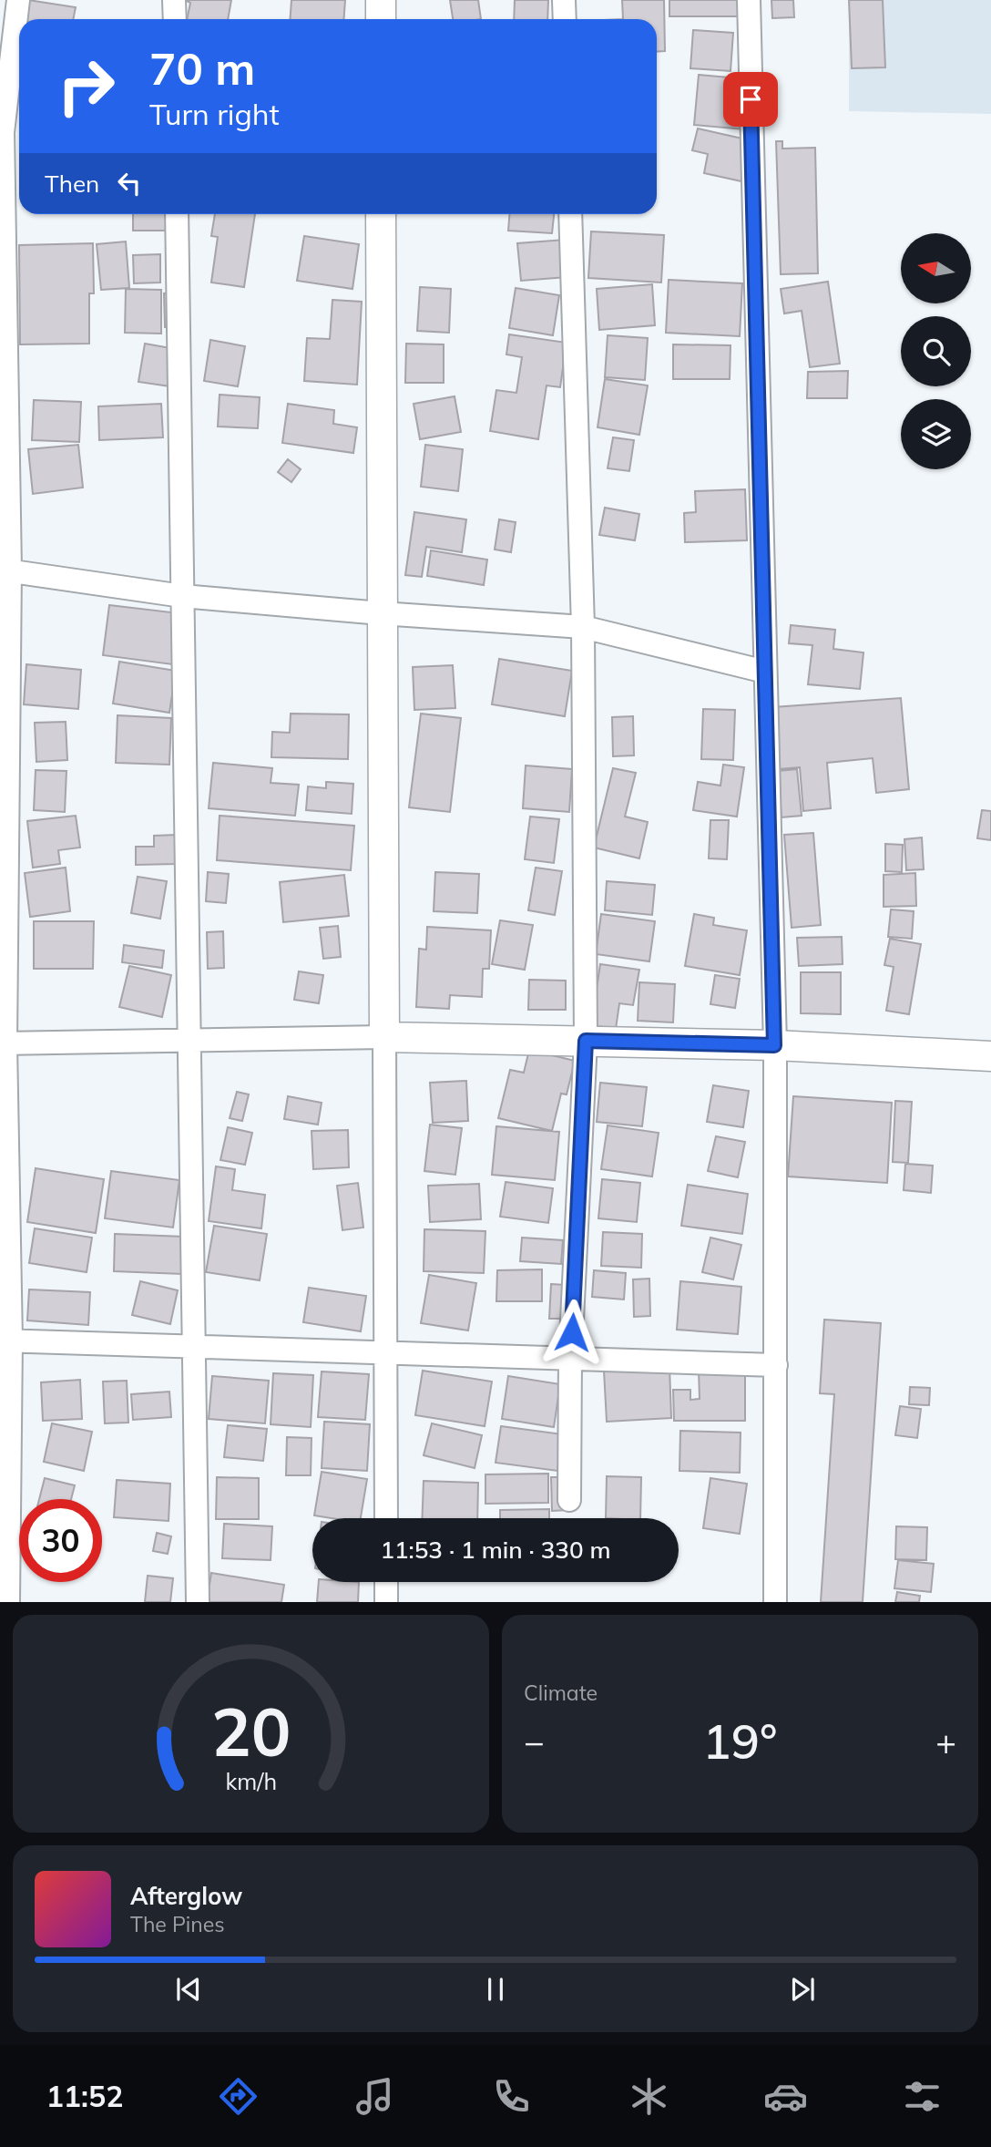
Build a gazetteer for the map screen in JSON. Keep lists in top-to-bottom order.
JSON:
{
  "north": "left",
  "page": {
    "turn": ["70 m", "Turn right"],
    "then": "Then",
    "limit": "30",
    "trip": "11:53 · 1 min · 330 m",
    "tile": "Climate",
    "heat": ["−", "19°", "+"],
    "song": ["Afterglow", "The Pines"],
    "tabs": "11:52",
    "gauge": ["20", "km/h"]
  }
}
